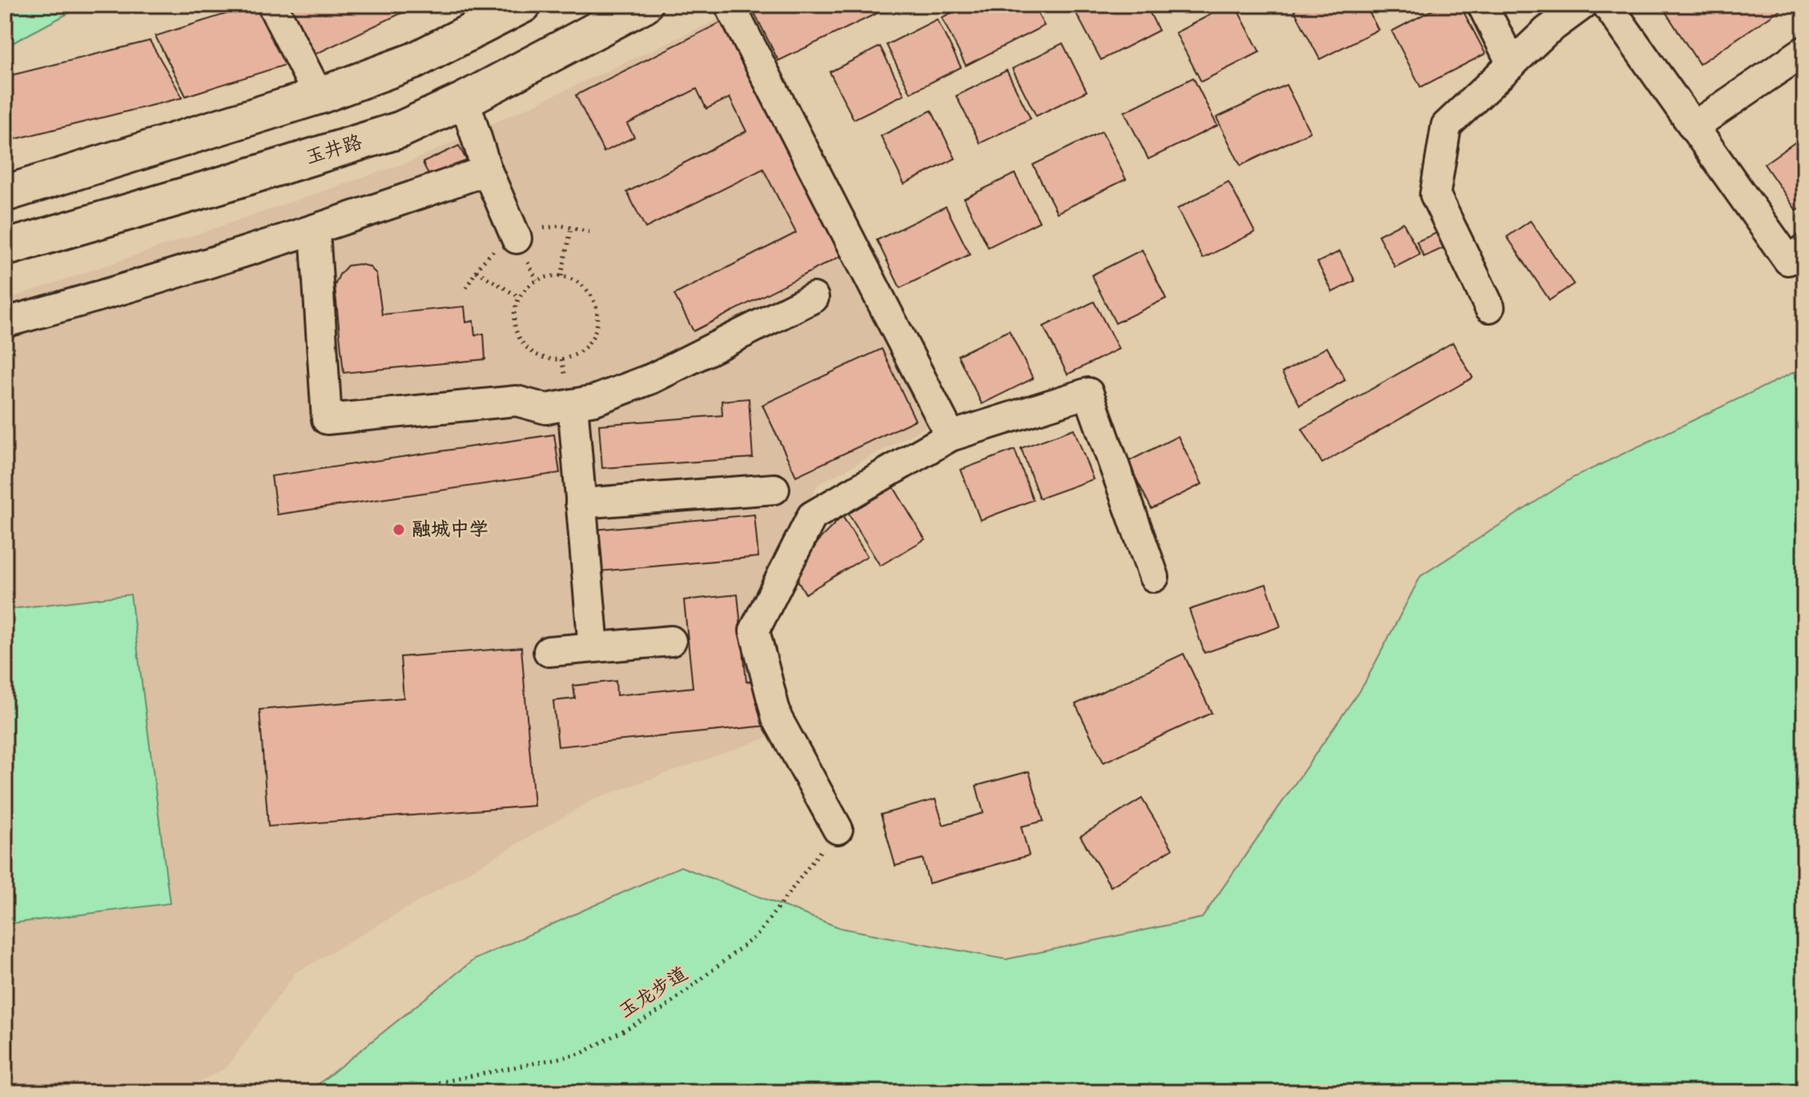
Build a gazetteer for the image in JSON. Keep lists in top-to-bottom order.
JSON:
{
  "streets": {
    "street": ["玉井路"],
    "path": ["玉龙步道"]
  },
  "places": ["融城中学"]
}
